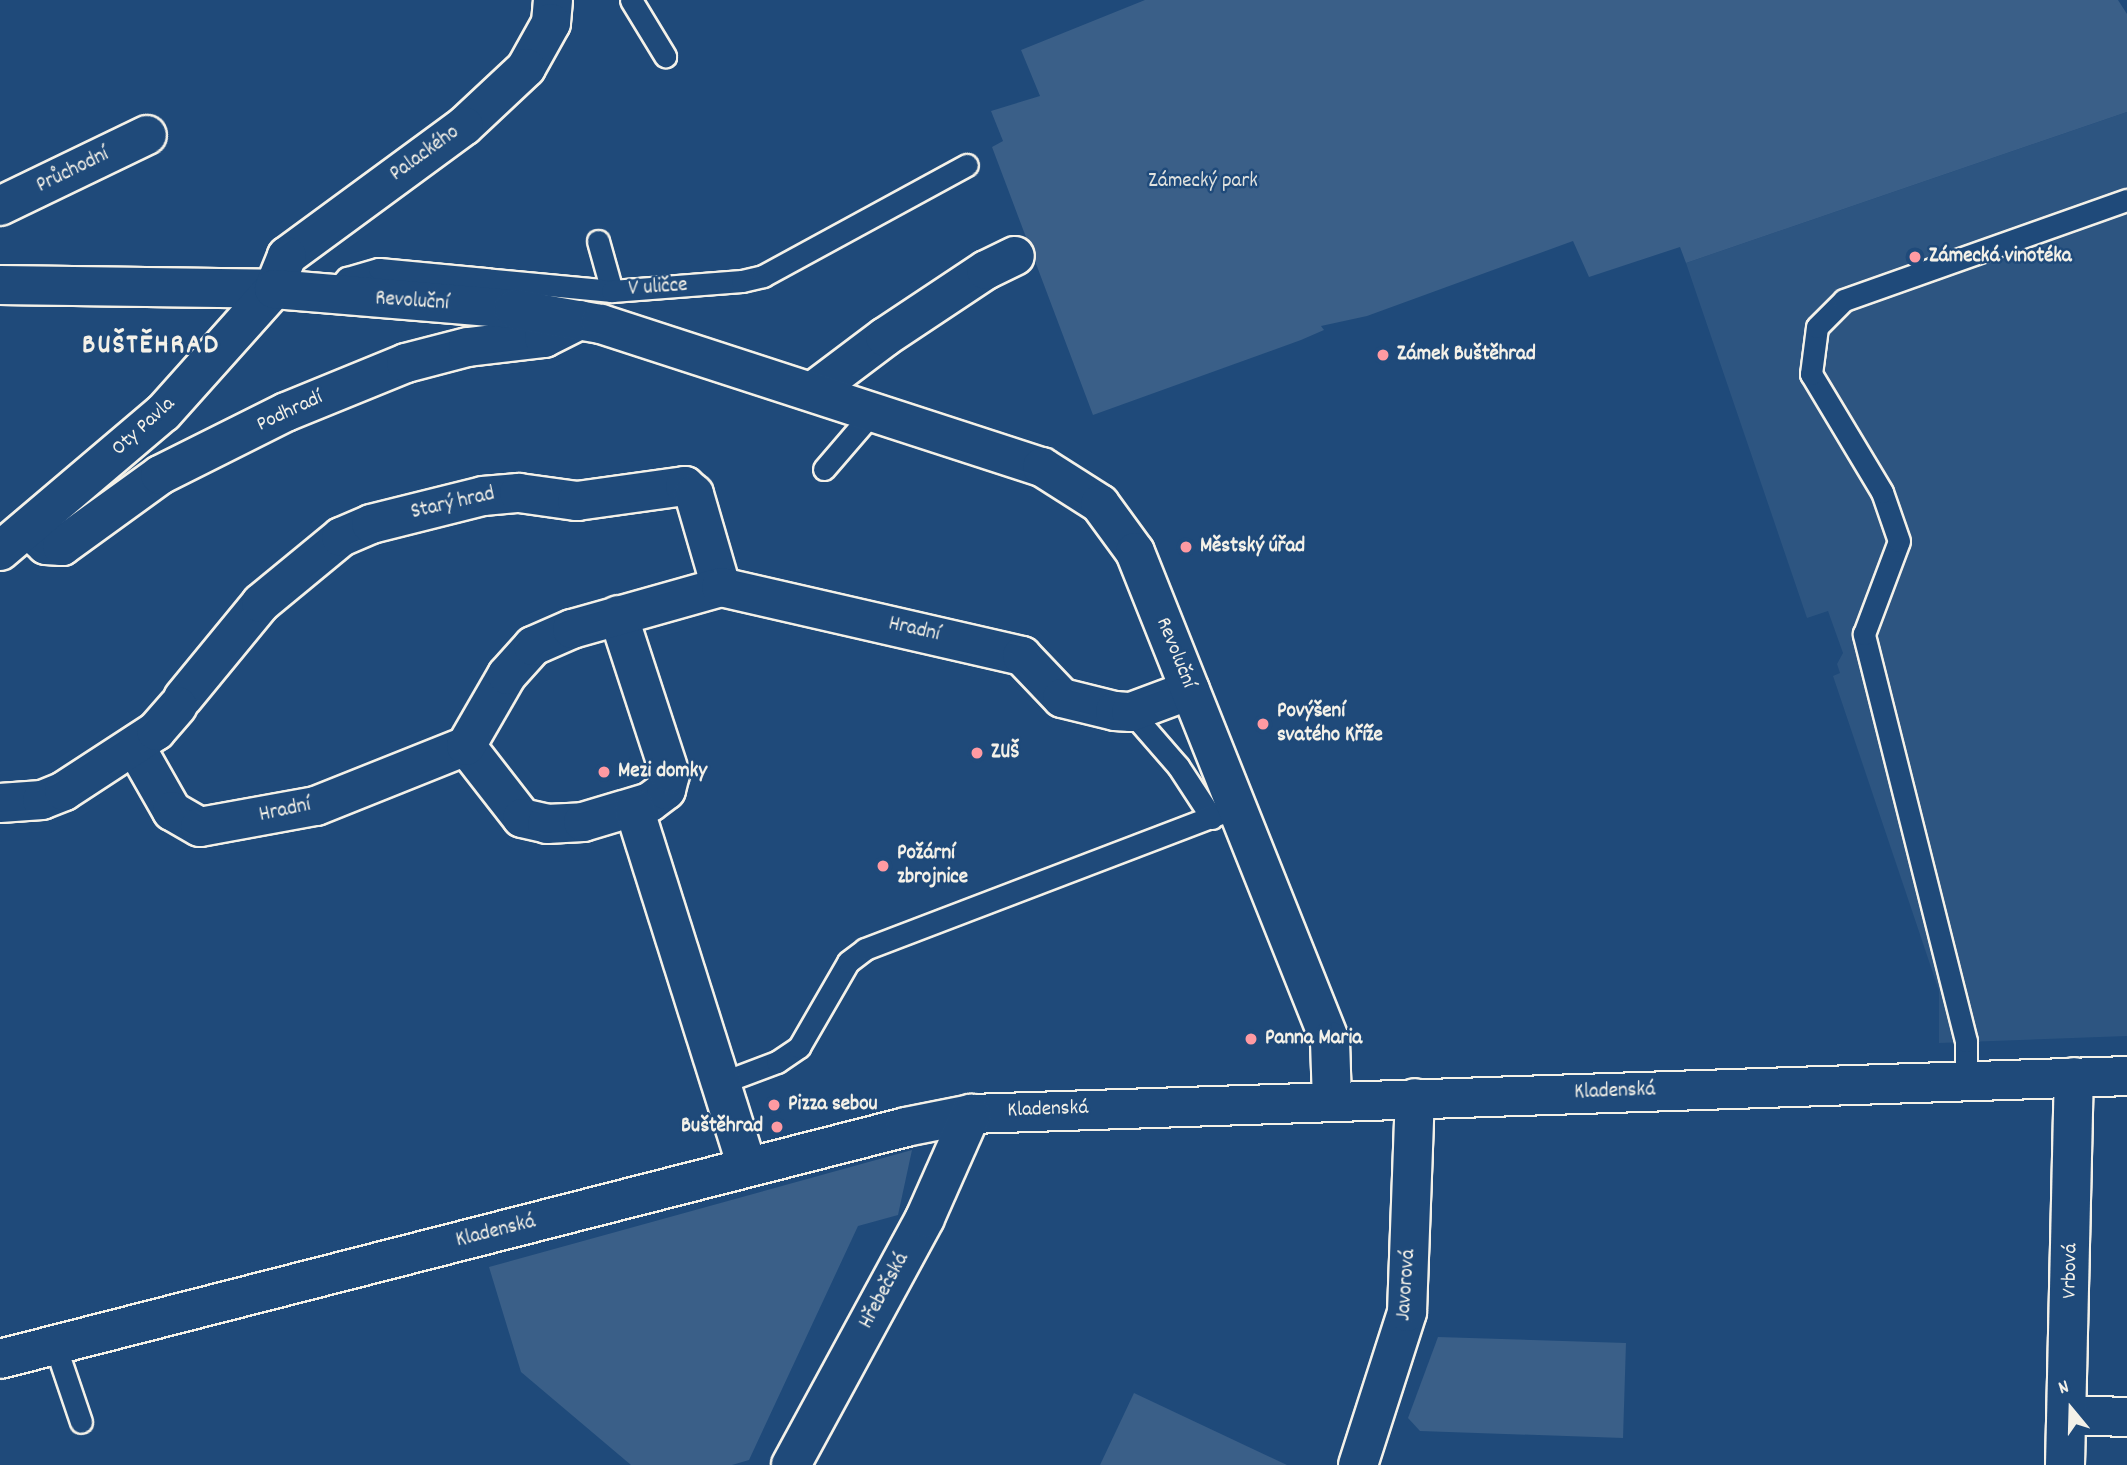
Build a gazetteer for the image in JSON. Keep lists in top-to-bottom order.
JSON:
{
  "streets": {
    "street": [
      "Palackého",
      "Průchodní",
      "Revoluční",
      "Podhradí",
      "Oty Pavla",
      "Starý hrad",
      "Hradní",
      "Kladenská",
      "Vrbová",
      "Javorová",
      "Hřebečská"
    ],
    "lane": ["V uličce"]
  },
  "crossings": [
    ["Palackého", "Revoluční"],
    ["Palackého", "Oty Pavla"],
    ["V uličce", "Revoluční"],
    ["Revoluční", "Podhradí"],
    ["Revoluční", "Oty Pavla"],
    ["Revoluční", "Kladenská"],
    ["Podhradí", "Oty Pavla"],
    ["Starý hrad", "Hradní"],
    ["Kladenská", "Vrbová"],
    ["Kladenská", "Javorová"],
    ["Kladenská", "Hřebečská"]
  ],
  "districts": ["BUŠTĚHRAD"],
  "parks": ["Zámecký park"],
  "places": [
    "Zámecká vinotéka",
    "Zámek Buštěhrad",
    "Městský úřad",
    "Povýšení svatého Kříže",
    "ZUŠ",
    "Mezi domky",
    "Požární zbrojnice",
    "Panna Maria",
    "Pizza sebou",
    "Buštěhrad"
  ],
  "north": "top"
}
